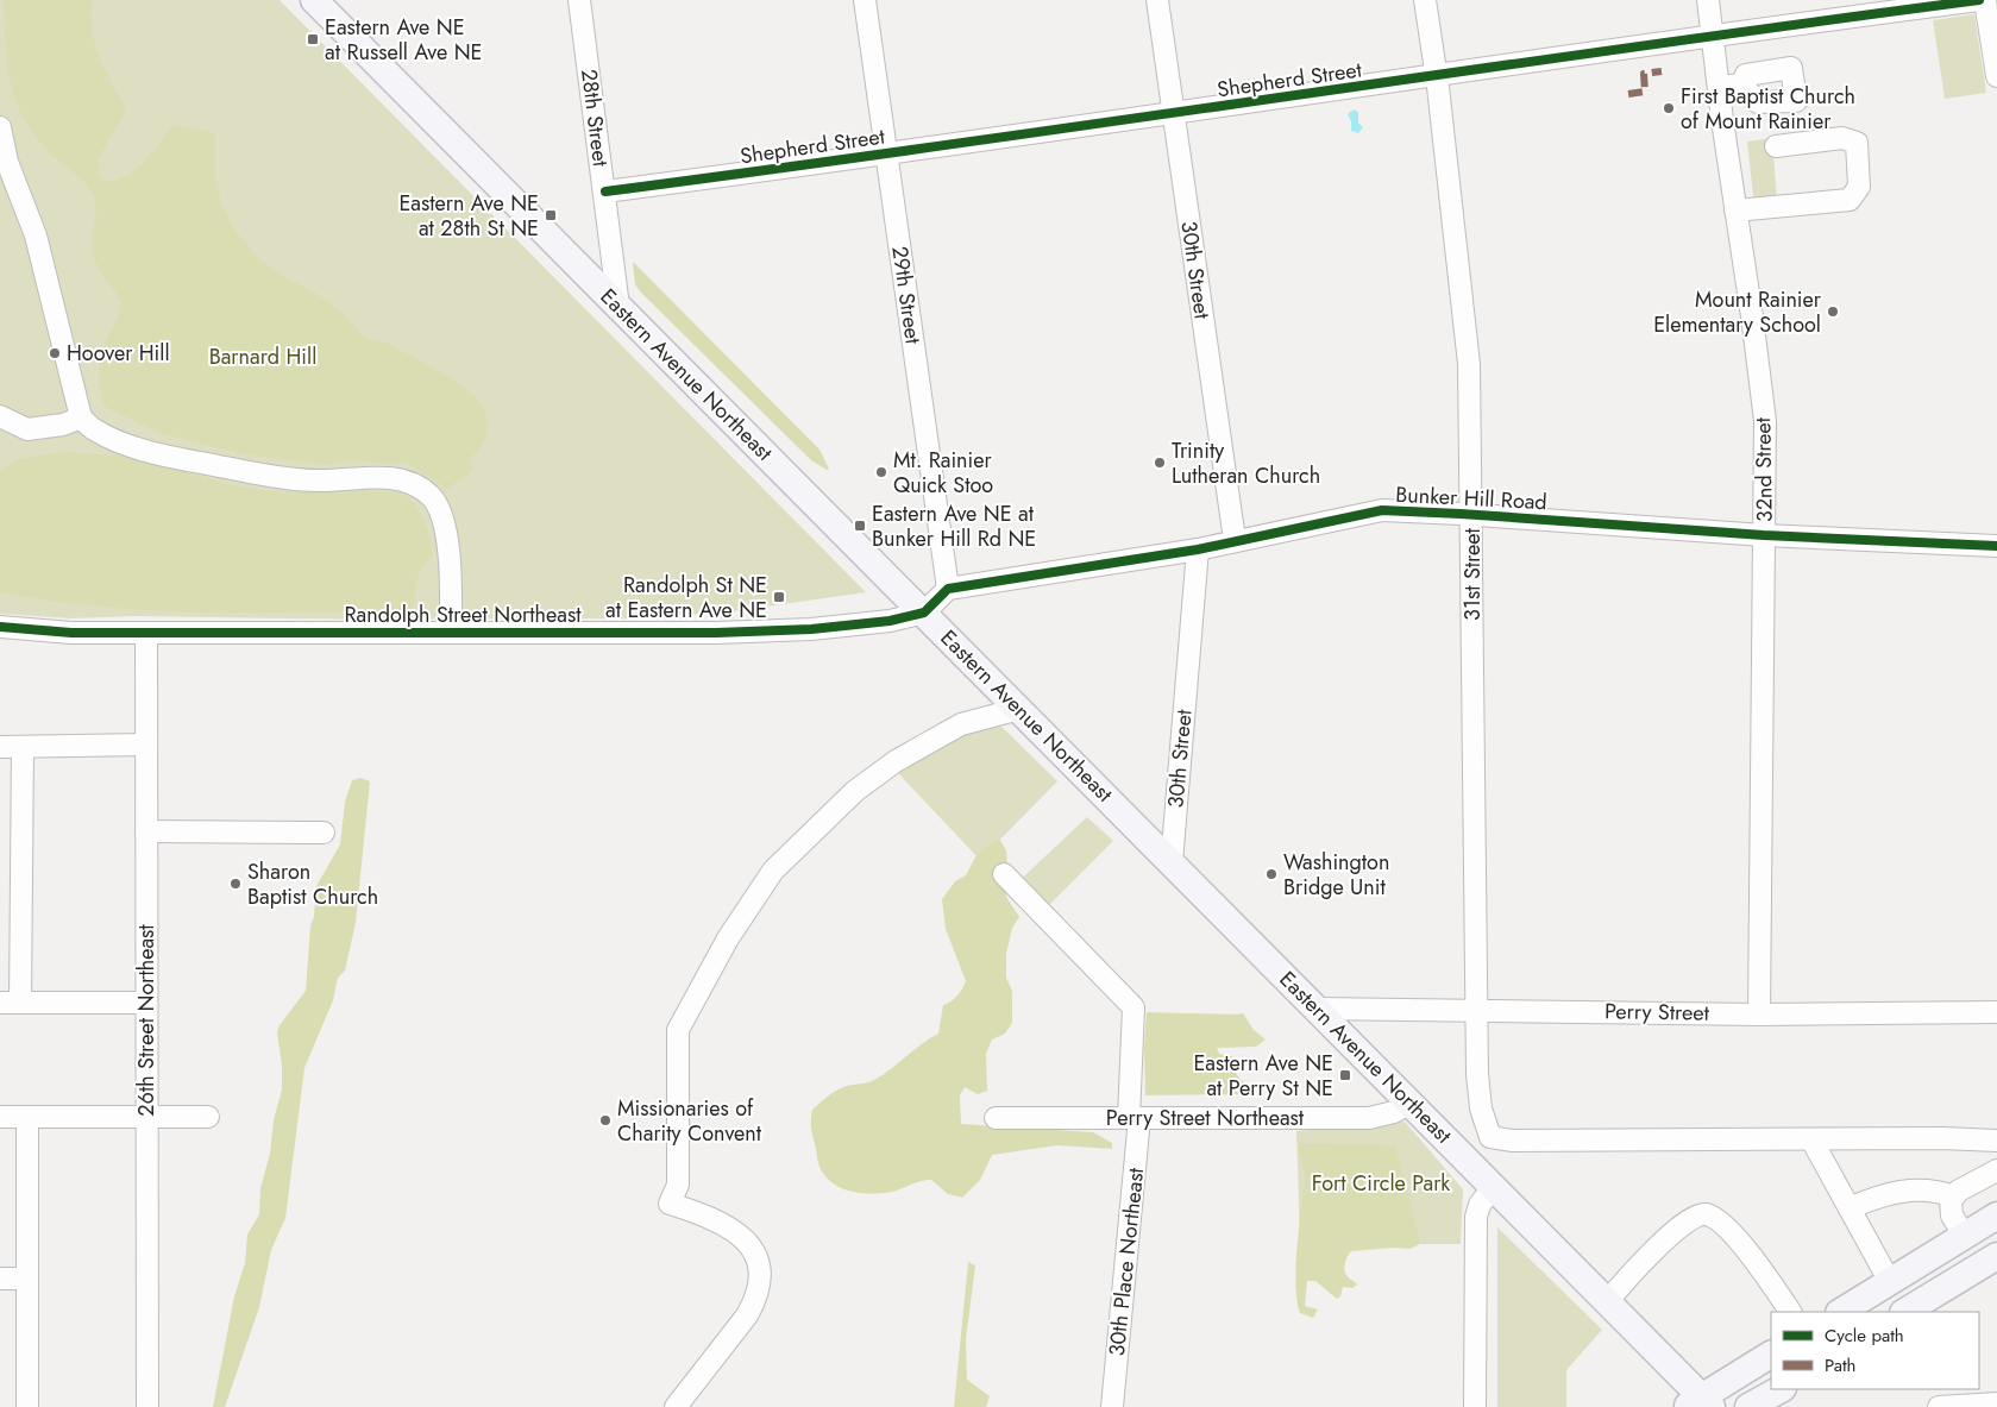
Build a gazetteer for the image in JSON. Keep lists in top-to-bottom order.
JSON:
{
  "streets": {
    "main road": ["Eastern Avenue Northeast"],
    "street": [
      "Shepherd Street",
      "28th Street",
      "30th Street",
      "29th Street",
      "32nd Street",
      "Bunker Hill Road",
      "31st Street",
      "Randolph Street Northeast",
      "Perry Street",
      "26th Street Northeast",
      "Perry Street Northeast",
      "30th Place Northeast"
    ]
  },
  "crossings": [
    ["Shepherd Street", "28th Street"],
    ["Shepherd Street", "30th Street"],
    ["Shepherd Street", "29th Street"],
    ["Shepherd Street", "32nd Street"],
    ["Shepherd Street", "31st Street"],
    ["28th Street", "Eastern Avenue Northeast"],
    ["30th Street", "Eastern Avenue Northeast"],
    ["30th Street", "Bunker Hill Road"],
    ["29th Street", "Bunker Hill Road"],
    ["Eastern Avenue Northeast", "Randolph Street Northeast"],
    ["Eastern Avenue Northeast", "Perry Street"],
    ["Eastern Avenue Northeast", "Perry Street Northeast"],
    ["32nd Street", "Bunker Hill Road"],
    ["32nd Street", "Perry Street"],
    ["Bunker Hill Road", "31st Street"],
    ["31st Street", "Perry Street"],
    ["Randolph Street Northeast", "26th Street Northeast"],
    ["Perry Street Northeast", "30th Place Northeast"]
  ],
  "parks": ["Barnard Hill", "Fort Circle Park"],
  "places": {
    "transit": [
      "Eastern Ave NE at Russell Ave NE",
      "Eastern Ave NE at 28th St NE",
      "Eastern Ave NE at Bunker Hill Rd NE",
      "Randolph St NE at Eastern Ave NE",
      "Eastern Ave NE at Perry St NE"
    ],
    "other": [
      "First Baptist Church of Mount Rainier",
      "Mount Rainier Elementary School",
      "Hoover Hill",
      "Trinity Lutheran Church",
      "Mt. Rainier Quick Stoo",
      "Washington Bridge Unit",
      "Sharon Baptist Church",
      "Missionaries of Charity Convent"
    ]
  },
  "legend": ["Cycle path", "Path"]
}
